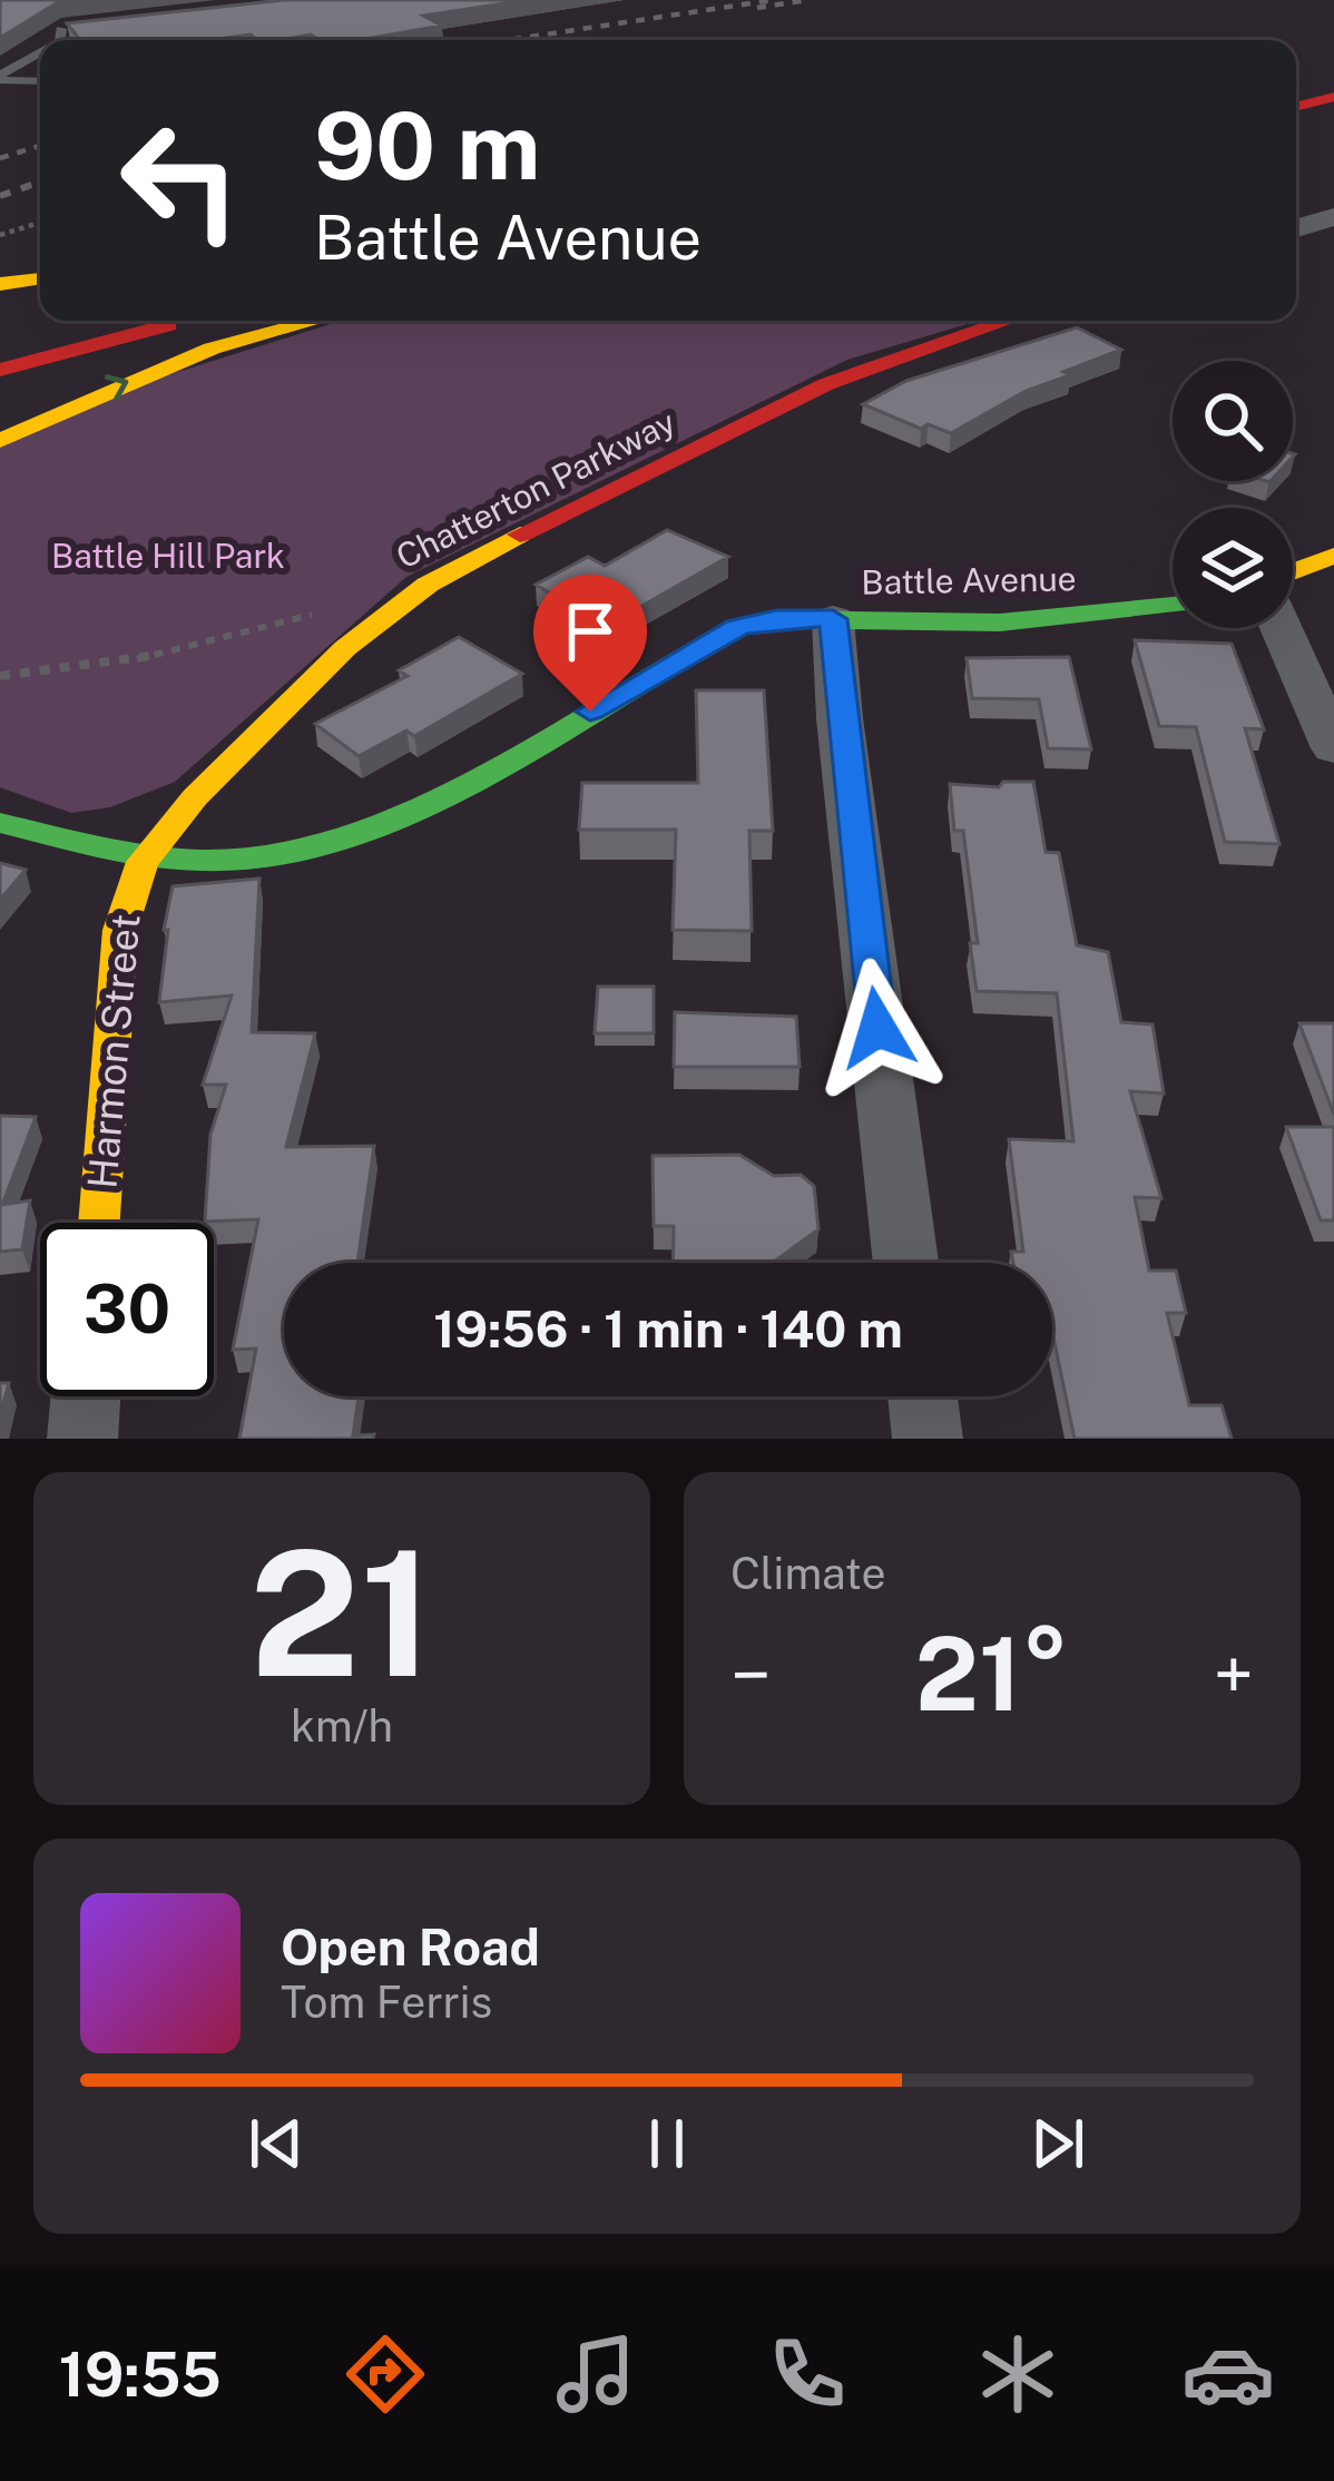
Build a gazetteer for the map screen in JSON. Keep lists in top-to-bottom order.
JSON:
{
  "streets": {
    "main road": ["Chatterton Parkway", "Battle Avenue", "Harmon Street"]
  },
  "crossings": [
    ["Chatterton Parkway", "Battle Avenue"],
    ["Chatterton Parkway", "Harmon Street"],
    ["Battle Avenue", "Harmon Street"]
  ],
  "parks": ["Battle Hill Park"],
  "page": {
    "turn": ["90 m", "Battle Avenue"],
    "limit": "30",
    "trip": "19:56 · 1 min · 140 m",
    "tile": [
      ["21", "km/h"],
      "Climate"
    ],
    "heat": ["−", "21°", "+"],
    "song": ["Open Road", "Tom Ferris"],
    "tabs": "19:55"
  }
}
